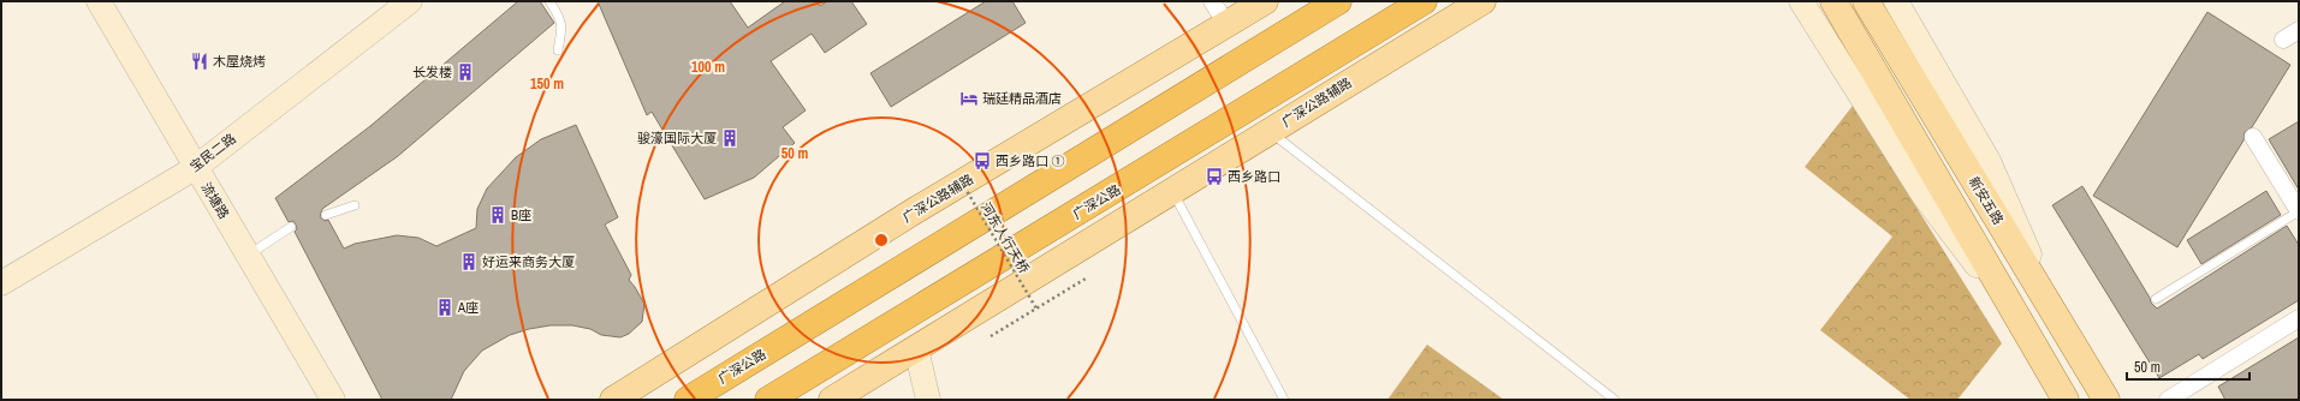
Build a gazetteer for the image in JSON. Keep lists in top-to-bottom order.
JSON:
{
  "streets": {
    "highway": ["广深公路"],
    "main road": [
      "广深公路辅路",
      "宝民二路",
      "流塘路",
      "新安五路"
    ],
    "path": ["河东人行天桥"]
  },
  "crossings": [
    ["宝民二路", "流塘路"]
  ],
  "places": {
    "restaurant": ["木屋烧烤"],
    "building": [
      "长发楼",
      "骏濠国际大厦",
      "B座",
      "好运来商务大厦",
      "A座"
    ],
    "hotel": ["瑞廷精品酒店"],
    "bus stop": ["西乡路口 ①", "西乡路口"]
  },
  "scale_bar": "50 m",
  "rings": ["100 m", "150 m", "50 m"]
}
